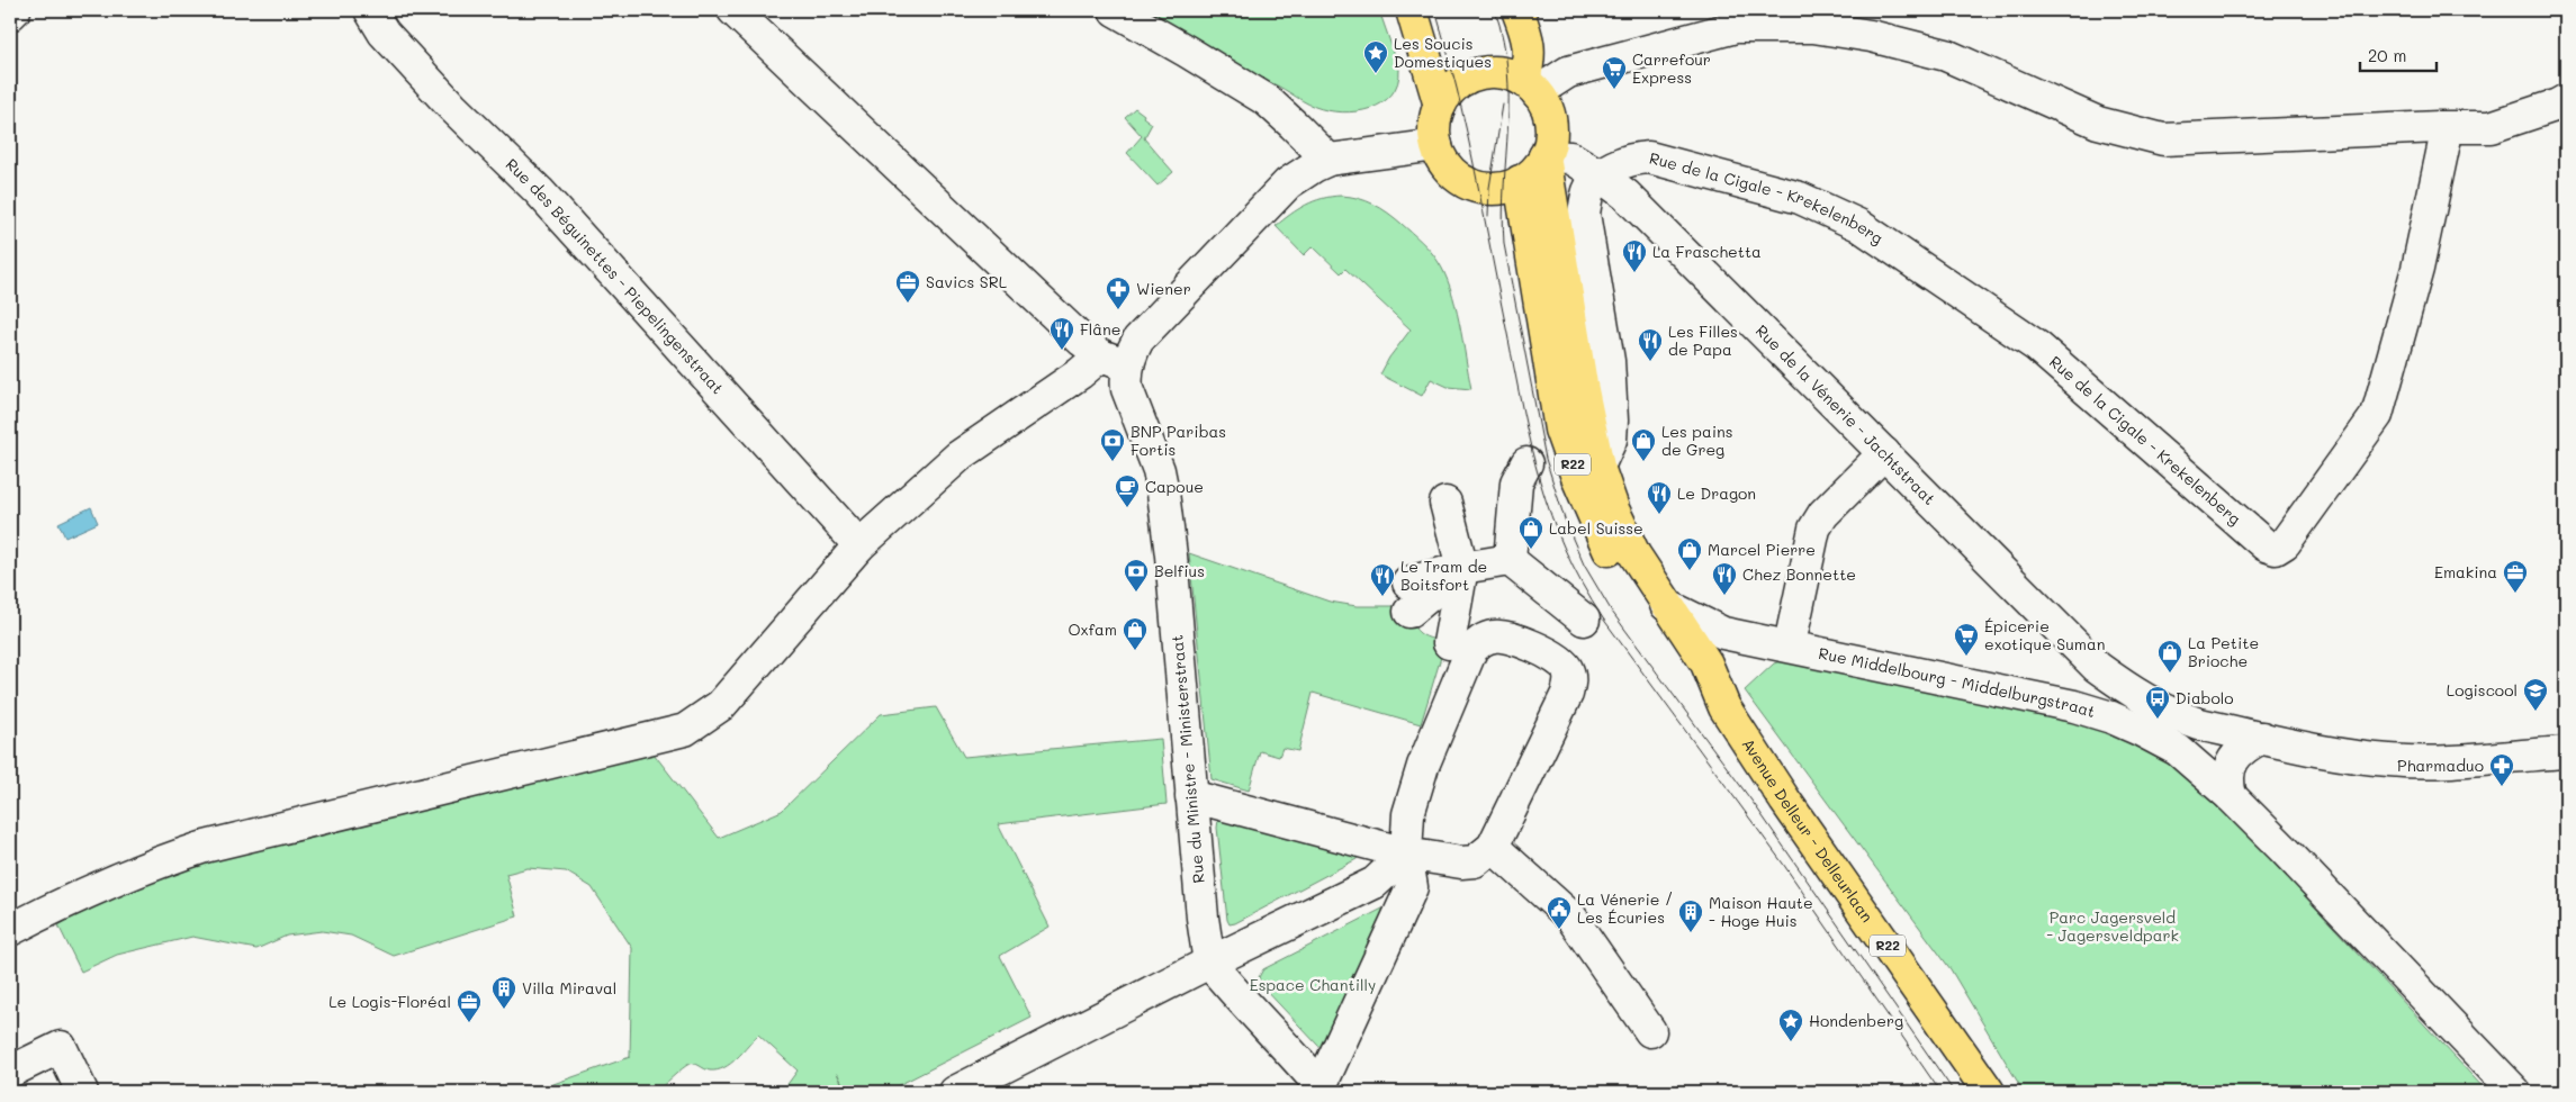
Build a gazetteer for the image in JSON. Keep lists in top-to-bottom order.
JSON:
{
  "streets": {
    "main road": ["R22", "Avenue Delleur - Delleurlaan"],
    "street": [
      "Rue de la Cigale - Krekelenberg",
      "Rue des Béguinettes - Piepelingenstraat",
      "Rue de la Vénerie - Jachtstraat",
      "Rue Middelbourg - Middelburgstraat",
      "Rue du Ministre - Ministerstraat"
    ]
  },
  "crossings": [
    ["Rue de la Cigale - Krekelenberg", "Rue de la Vénerie - Jachtstraat"],
    ["Rue de la Vénerie - Jachtstraat", "R22"],
    ["R22", "Rue Middelbourg - Middelburgstraat"],
    ["R22", "Avenue Delleur - Delleurlaan"]
  ],
  "parks": ["Parc Jagersveld - Jagersveldpark", "Espace Chantilly"],
  "places": {
    "place": ["Les Soucis Domestiques", "Hondenberg"],
    "supermarket": ["Carrefour Express", "Épicerie exotique Suman"],
    "restaurant": [
      "La Fraschetta",
      "Flâne",
      "Les Filles de Papa",
      "Le Dragon",
      "Chez Bonnette",
      "Le Tram de Boitsfort"
    ],
    "office": ["Savics SRL", "Emakina", "Le Logis-Floréal"],
    "pharmacy": ["Wiener", "Pharmaduo"],
    "bank": ["BNP Paribas Fortis", "Belfius"],
    "shop": [
      "Les pains de Greg",
      "Label Suisse",
      "Marcel Pierre",
      "Oxfam",
      "La Petite Brioche"
    ],
    "cafe": ["Capoue"],
    "school or university": ["Logiscool"],
    "bus stop": ["Diabolo"],
    "public building": ["La Vénerie / Les Écuries"],
    "building": ["Maison Haute - Hoge Huis", "Villa Miraval"]
  },
  "scale_bar": "20 m"
}
